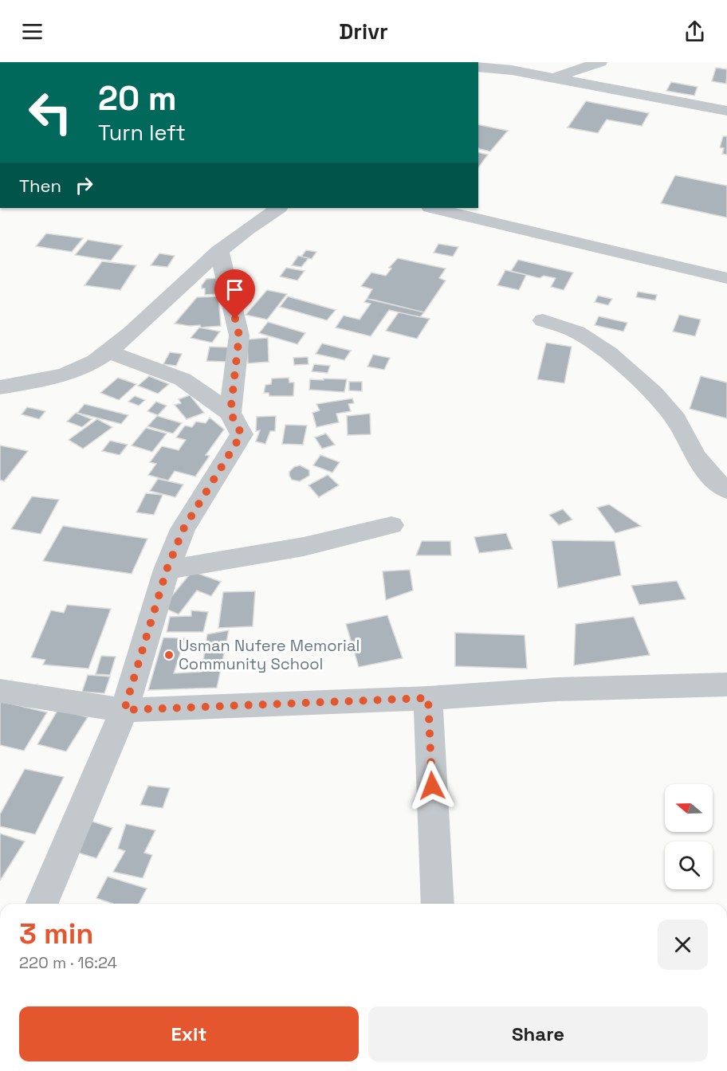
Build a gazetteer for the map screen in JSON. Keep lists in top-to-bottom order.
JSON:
{
  "places": ["Usman Nufere Memorial Community School"],
  "north": "left",
  "page": {
    "header": "Drivr",
    "turn": ["20 m", "Turn left"],
    "then": "Then",
    "heading": ["3 min", "220 m · 16:24"],
    "buttons": ["Exit", "Share"]
  }
}
